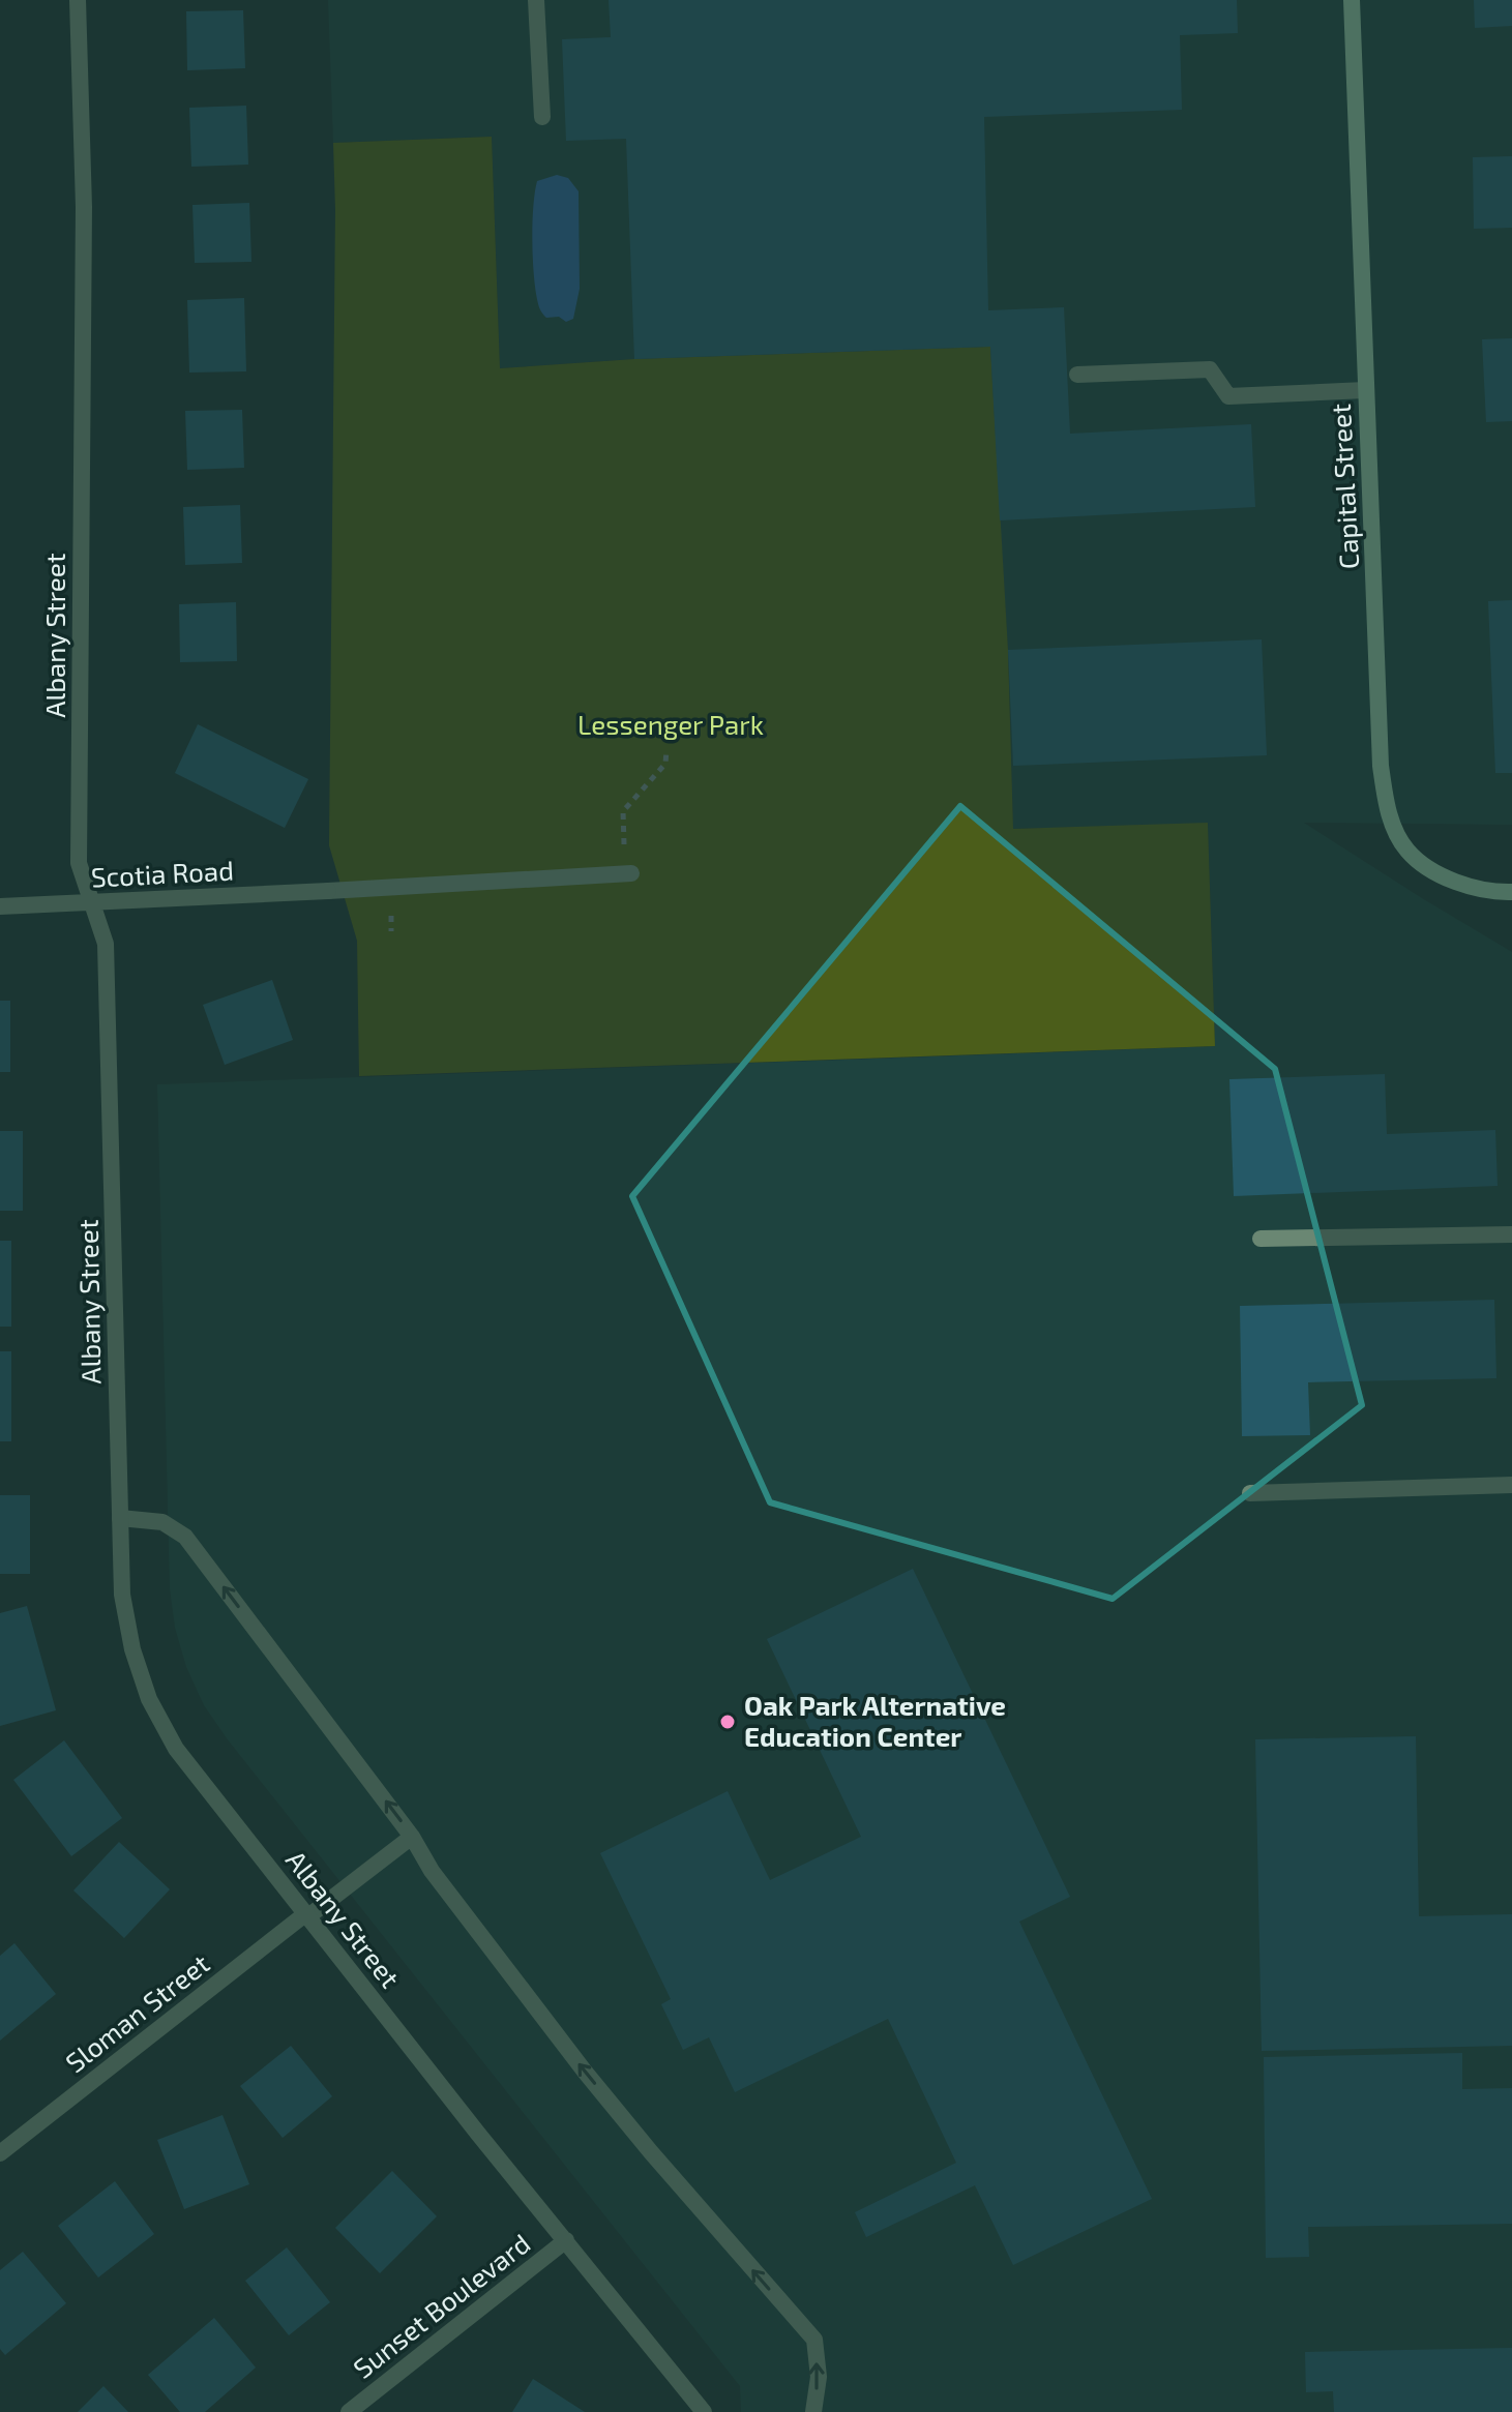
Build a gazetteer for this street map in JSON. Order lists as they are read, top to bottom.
{
  "streets": {
    "street": [
      "Capital Street",
      "Albany Street",
      "Scotia Road",
      "Sloman Street",
      "Sunset Boulevard"
    ]
  },
  "crossings": [
    ["Albany Street", "Scotia Road"],
    ["Albany Street", "Sloman Street"],
    ["Albany Street", "Sunset Boulevard"]
  ],
  "parks": ["Lessenger Park"],
  "places": ["Oak Park Alternative Education Center"]
}
